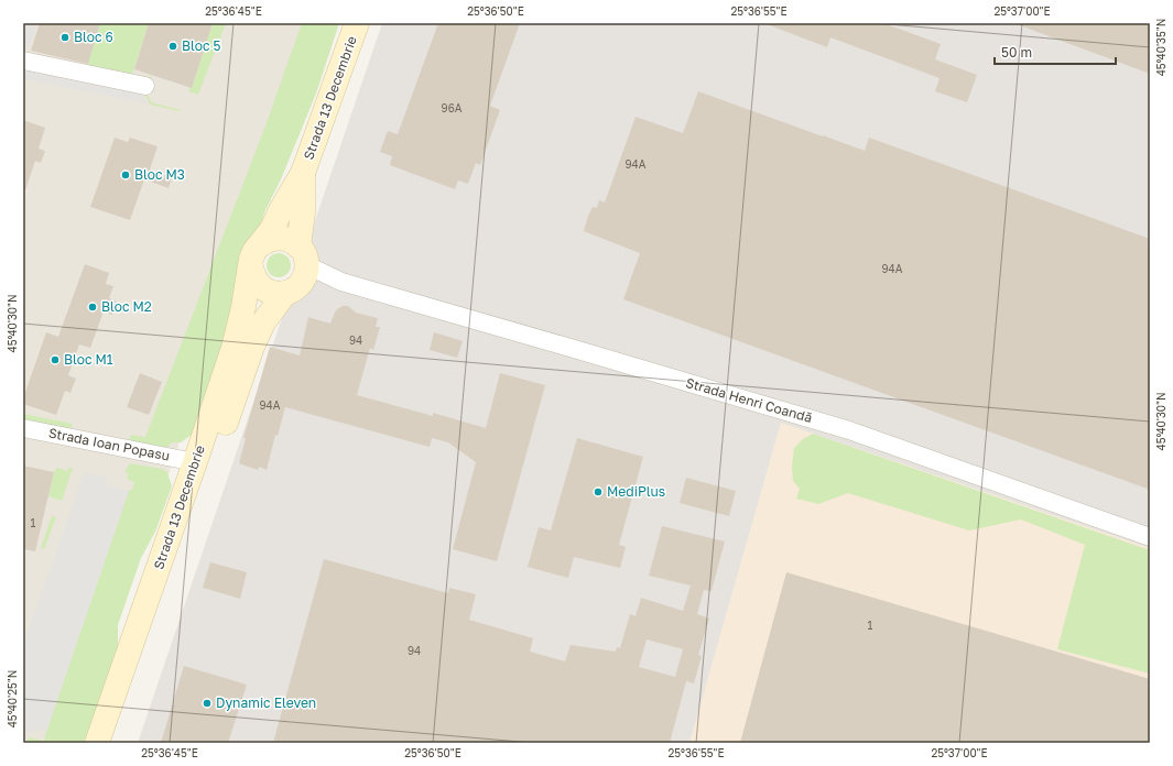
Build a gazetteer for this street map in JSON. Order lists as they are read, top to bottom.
{
  "streets": {
    "main road": ["Strada 13 Decembrie"],
    "street": ["Strada Henri Coandă", "Strada Ioan Popasu"]
  },
  "crossings": [
    ["Strada 13 Decembrie", "Strada Henri Coandă"],
    ["Strada 13 Decembrie", "Strada Ioan Popasu"]
  ],
  "places": [
    "Bloc 6",
    "Bloc 5",
    "Bloc M3",
    "Bloc M2",
    "Bloc M1",
    "MediPlus",
    "Dynamic Eleven"
  ],
  "house_numbers": [
    "96A",
    "94A",
    "94A",
    "94",
    "94A",
    "1",
    "1",
    "94"
  ],
  "scale_bar": "50 m",
  "coordinates": [
    "25°36'45\"E",
    "25°36'50\"E",
    "25°36'55\"E",
    "25°37'00\"E",
    "45°40'35\"N",
    "45°40'30\"N",
    "45°40'25\"N"
  ]
}
